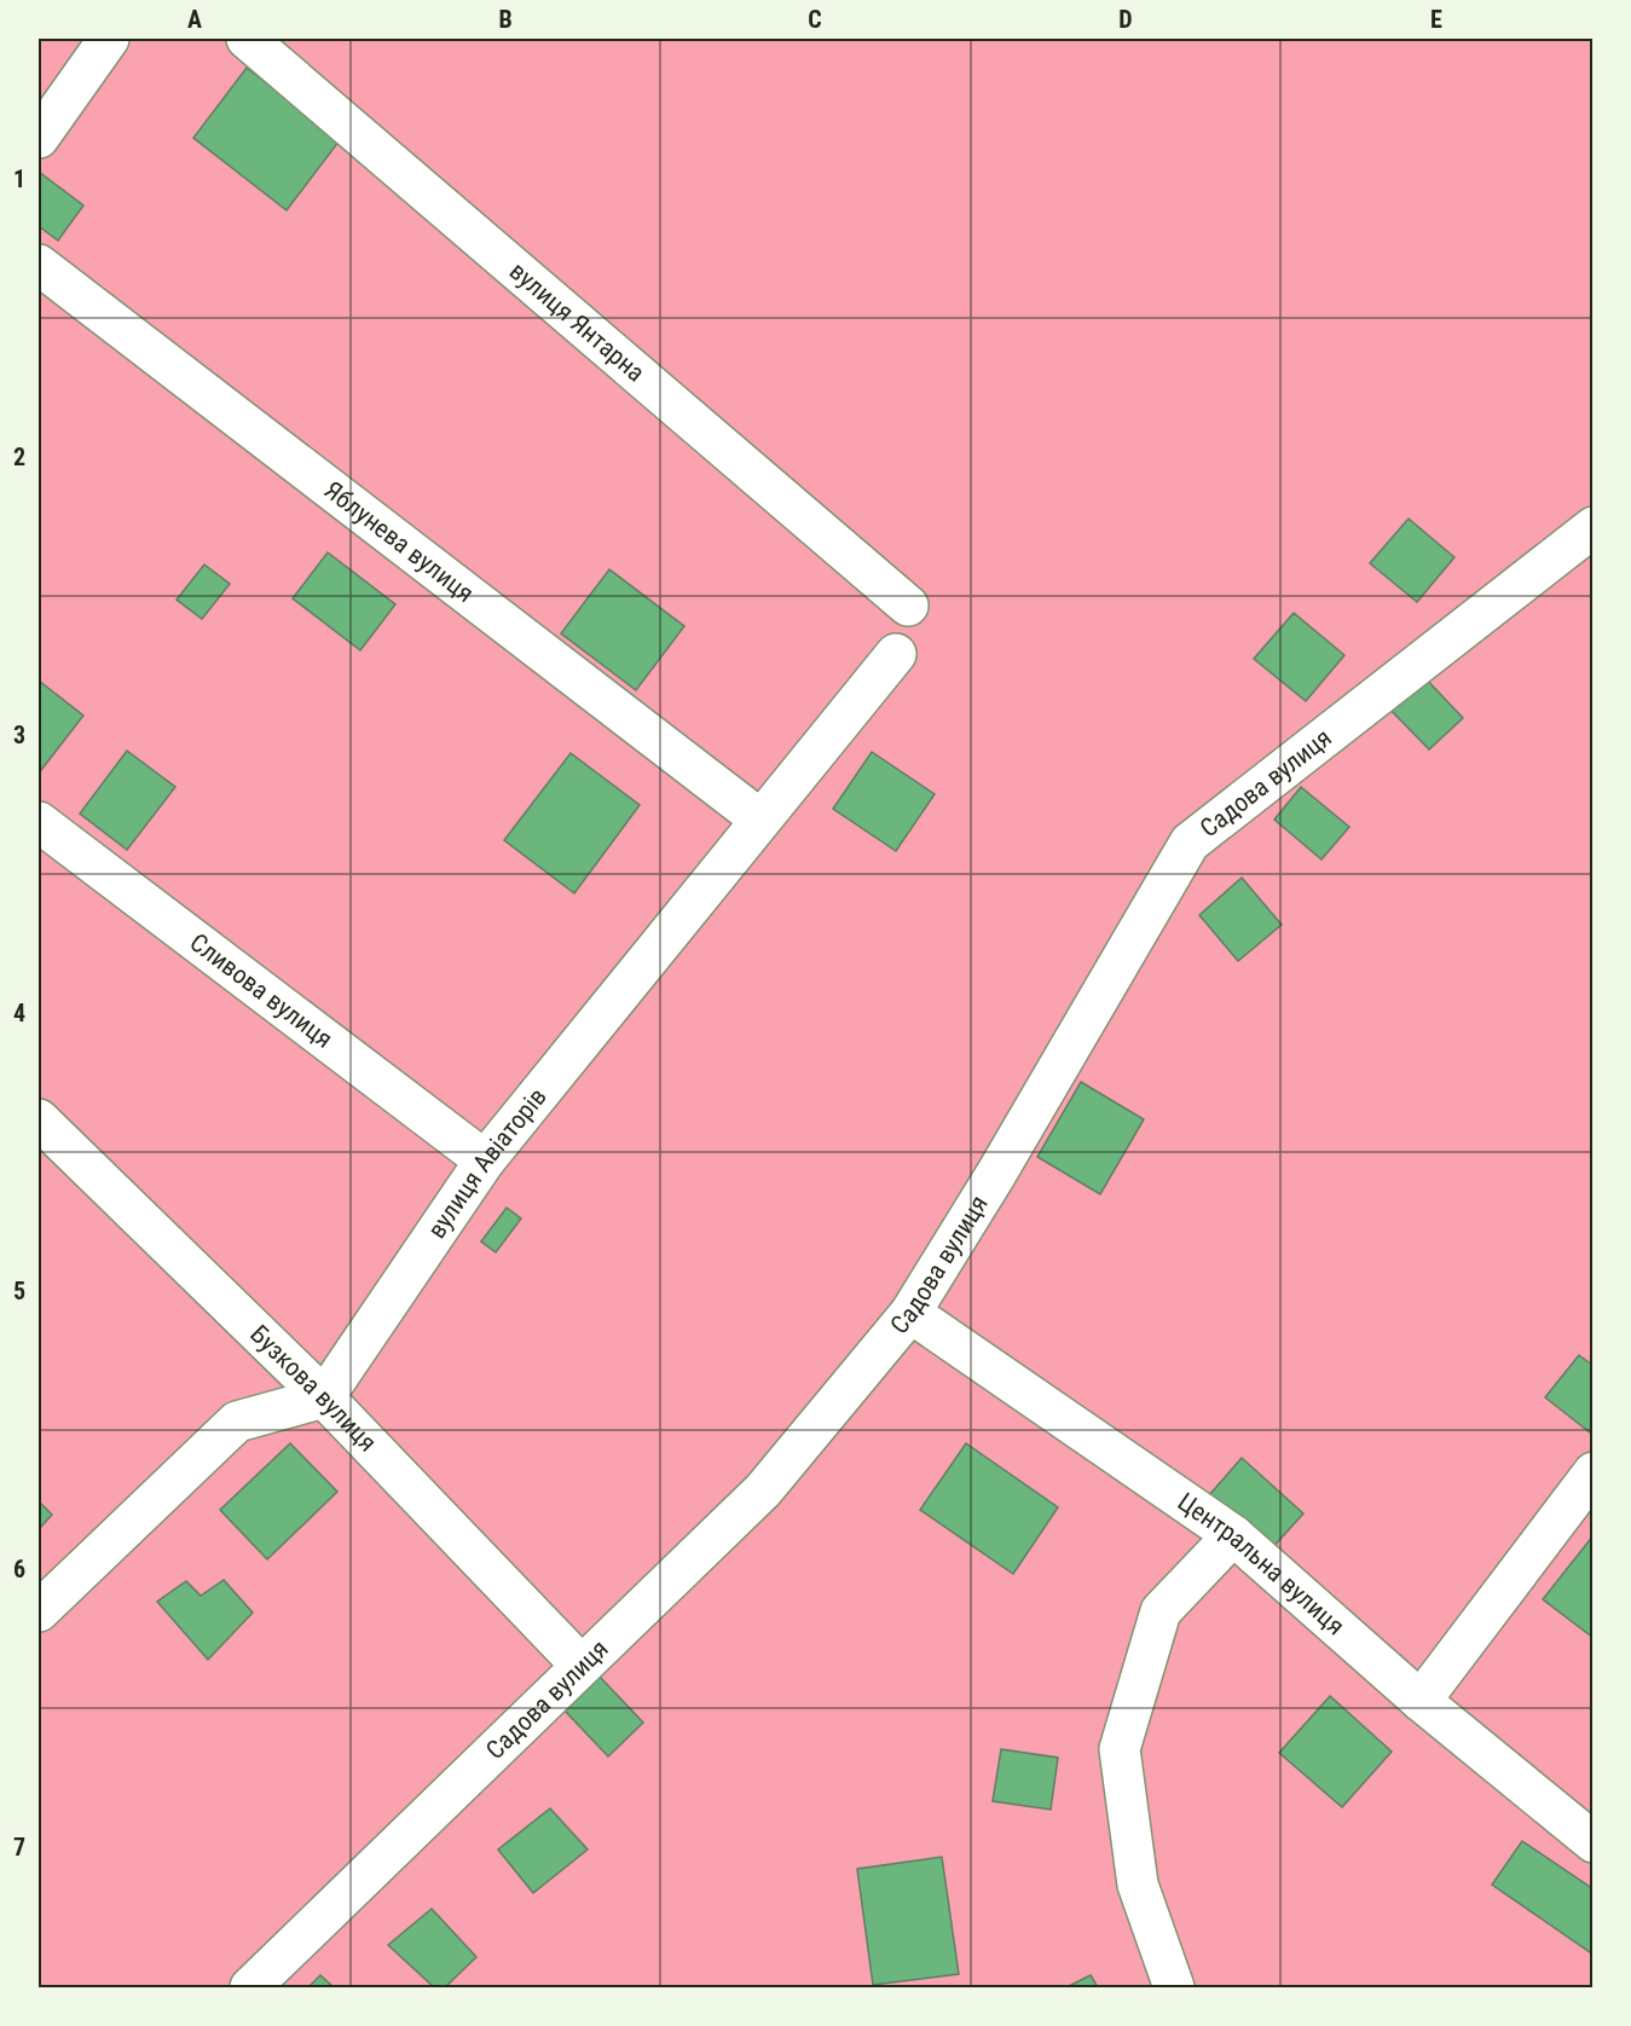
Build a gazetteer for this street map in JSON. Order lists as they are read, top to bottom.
{
  "streets": {
    "street": [
      "вулиця Янтарна",
      "Яблунева вулиця",
      "Садова вулиця",
      "Сливова вулиця",
      "вулиця Авіаторів",
      "Бузкова вулиця",
      "Центральна вулиця"
    ]
  },
  "crossings": [
    ["Яблунева вулиця", "вулиця Авіаторів"],
    ["Садова вулиця", "Бузкова вулиця"],
    ["Садова вулиця", "Центральна вулиця"],
    ["Сливова вулиця", "вулиця Авіаторів"],
    ["вулиця Авіаторів", "Бузкова вулиця"]
  ],
  "grid": {
    "columns": [
      "A",
      "B",
      "C",
      "D",
      "E"
    ],
    "rows": [
      "1",
      "2",
      "3",
      "4",
      "5",
      "6",
      "7"
    ]
  }
}
